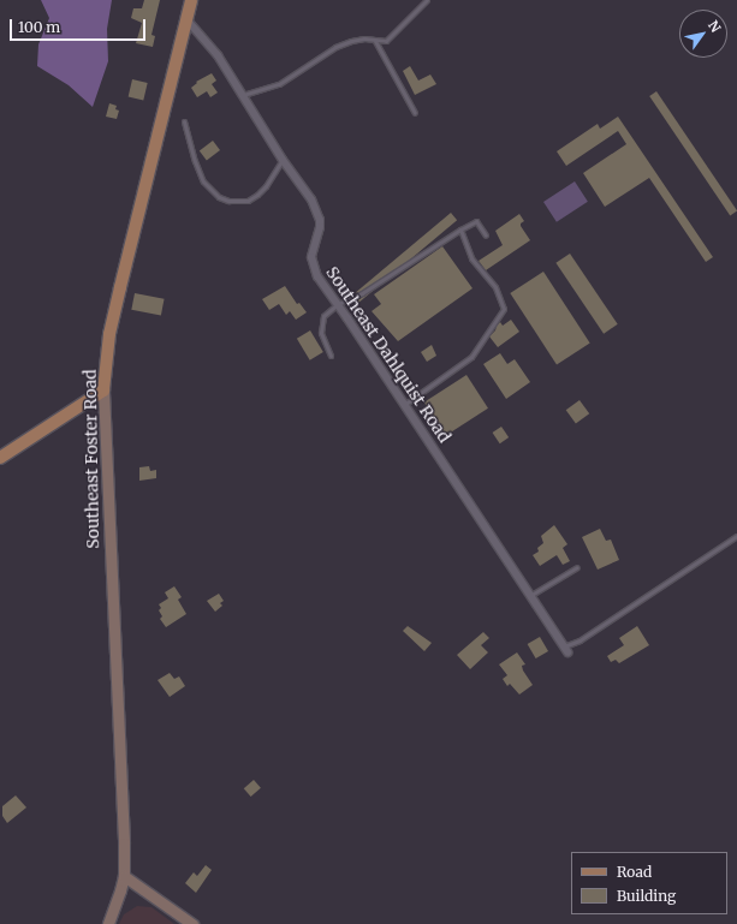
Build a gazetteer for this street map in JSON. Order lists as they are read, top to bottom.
{
  "streets": {
    "main road": ["Southeast Foster Road"],
    "street": ["Southeast Dahlquist Road"]
  },
  "crossings": [
    ["Southeast Dahlquist Road", "Southeast Foster Road"]
  ],
  "legend": ["Road", "Building"],
  "scale_bar": "100 m",
  "north": "top right"
}
